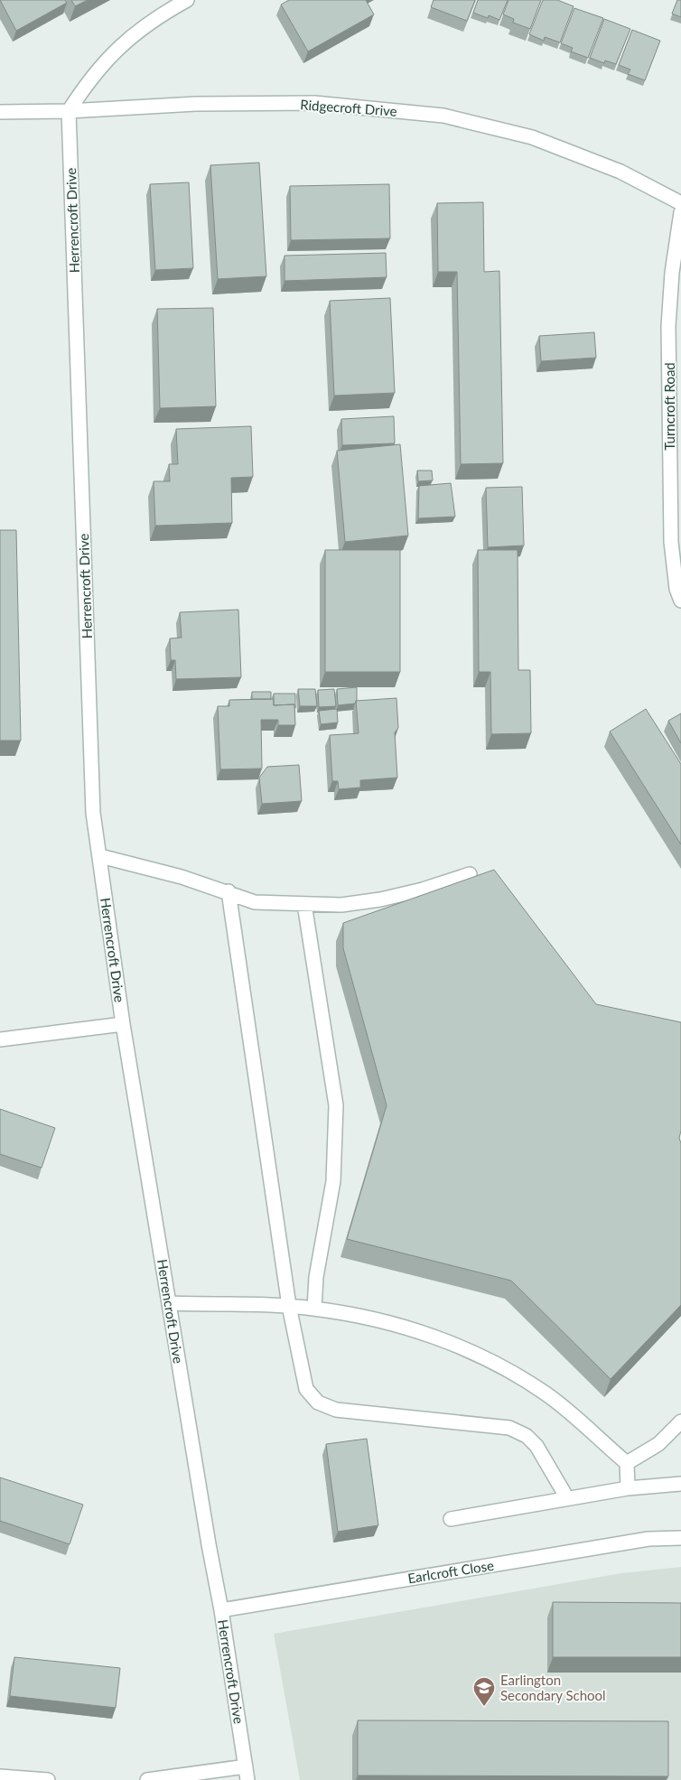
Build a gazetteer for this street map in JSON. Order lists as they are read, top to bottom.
{
  "streets": {
    "street": [
      "Ridgecroft Drive",
      "Herrencroft Drive",
      "Turncroft Road",
      "Earlcroft Close"
    ]
  },
  "crossings": [
    ["Ridgecroft Drive", "Herrencroft Drive"],
    ["Herrencroft Drive", "Earlcroft Close"]
  ],
  "places": {
    "school or university": ["Earlington Secondary School"]
  }
}
